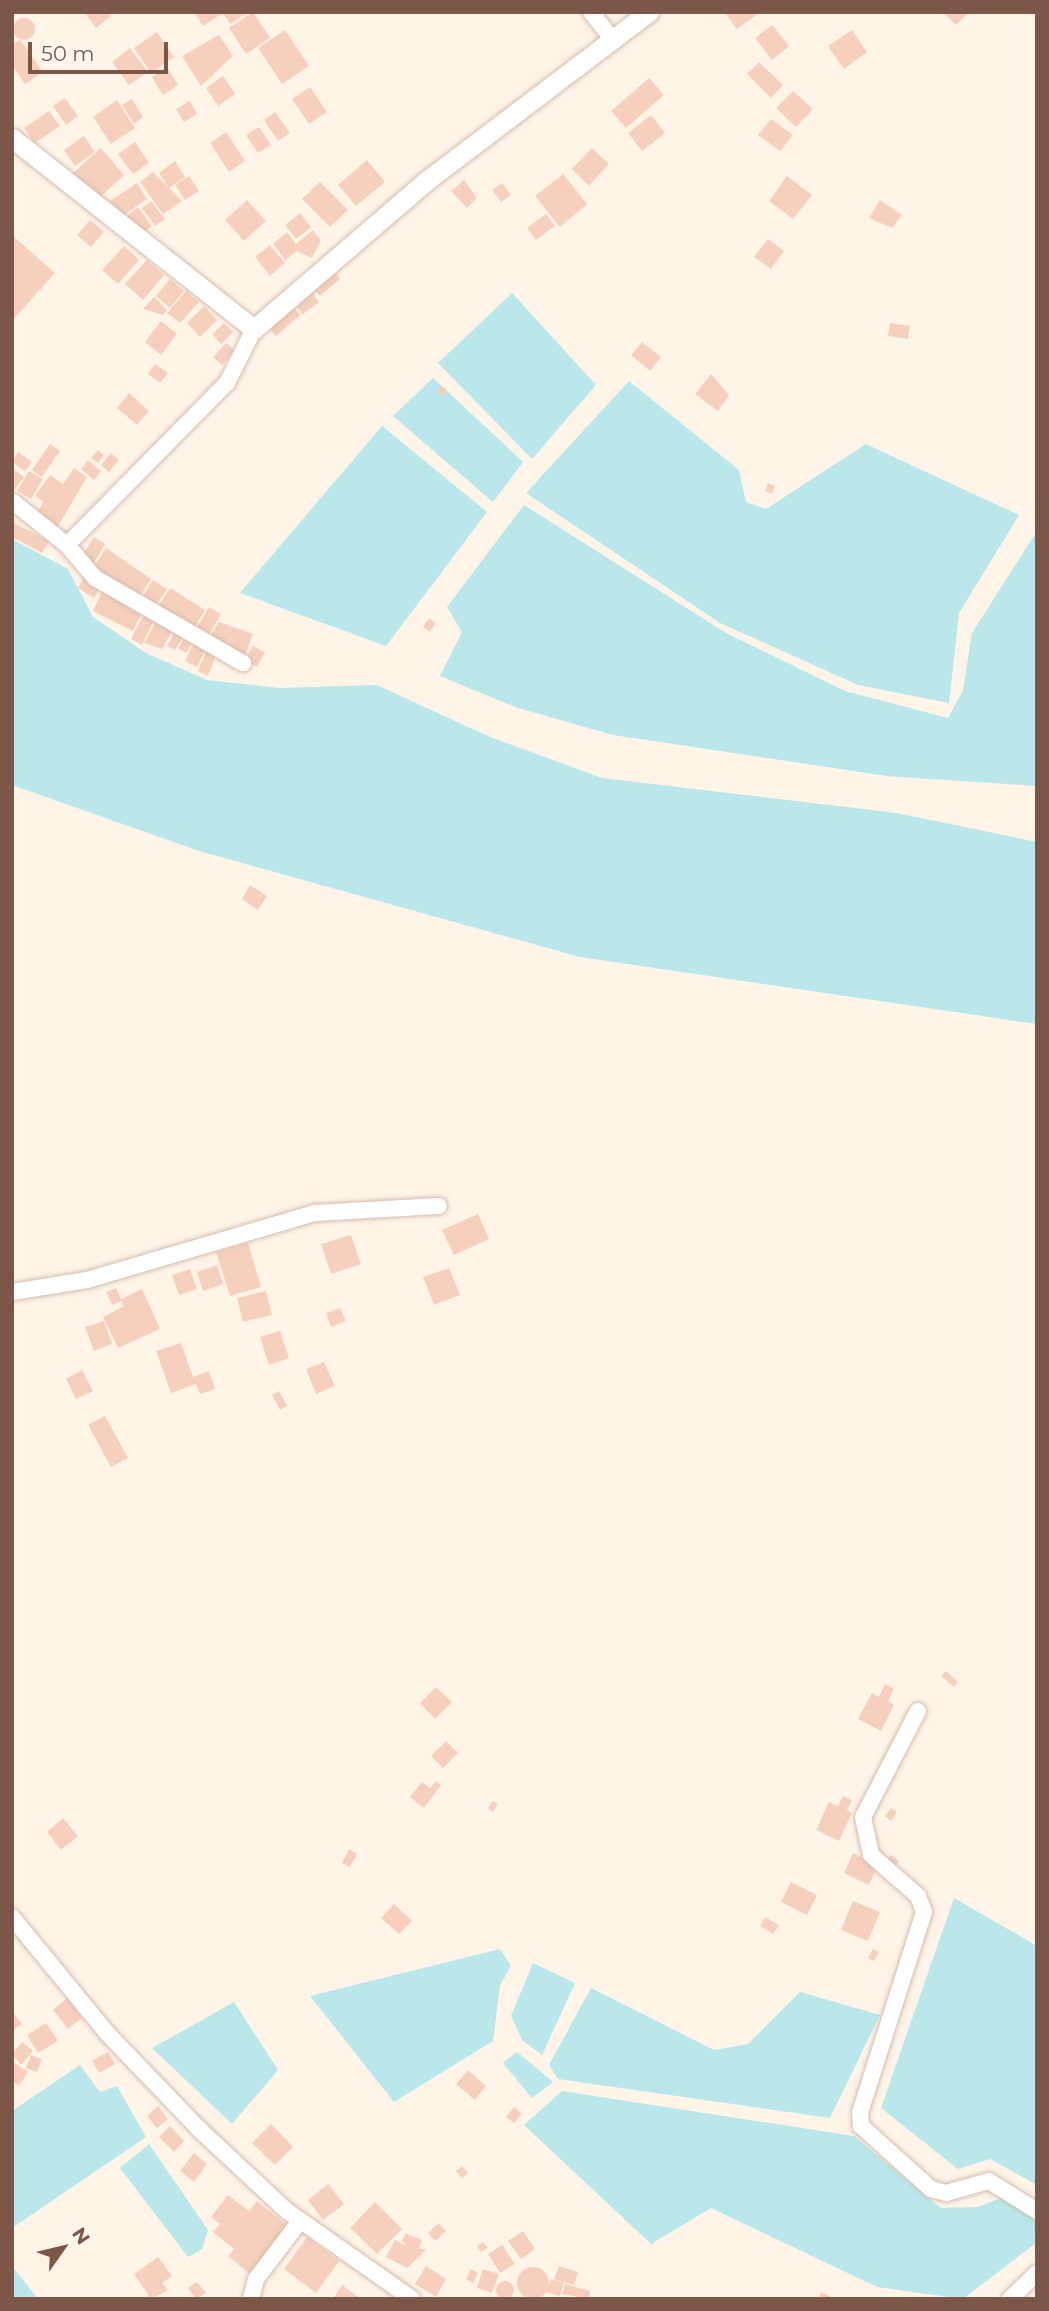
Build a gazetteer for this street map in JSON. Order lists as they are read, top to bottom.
{
  "scale_bar": "50 m",
  "north": "top right"
}
